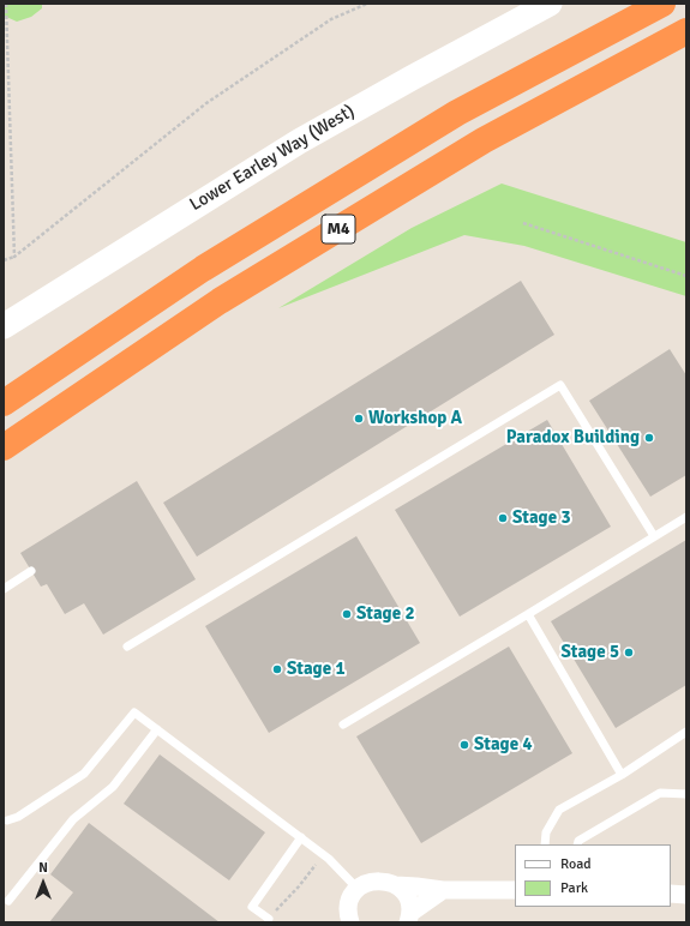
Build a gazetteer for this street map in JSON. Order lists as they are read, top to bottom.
{
  "streets": {
    "highway": ["M4"],
    "main road": ["Lower Earley Way (West)"]
  },
  "places": [
    "Workshop A",
    "Paradox Building",
    "Stage 3",
    "Stage 2",
    "Stage 5",
    "Stage 1",
    "Stage 4"
  ],
  "legend": ["Road", "Park"],
  "north": "top"
}
